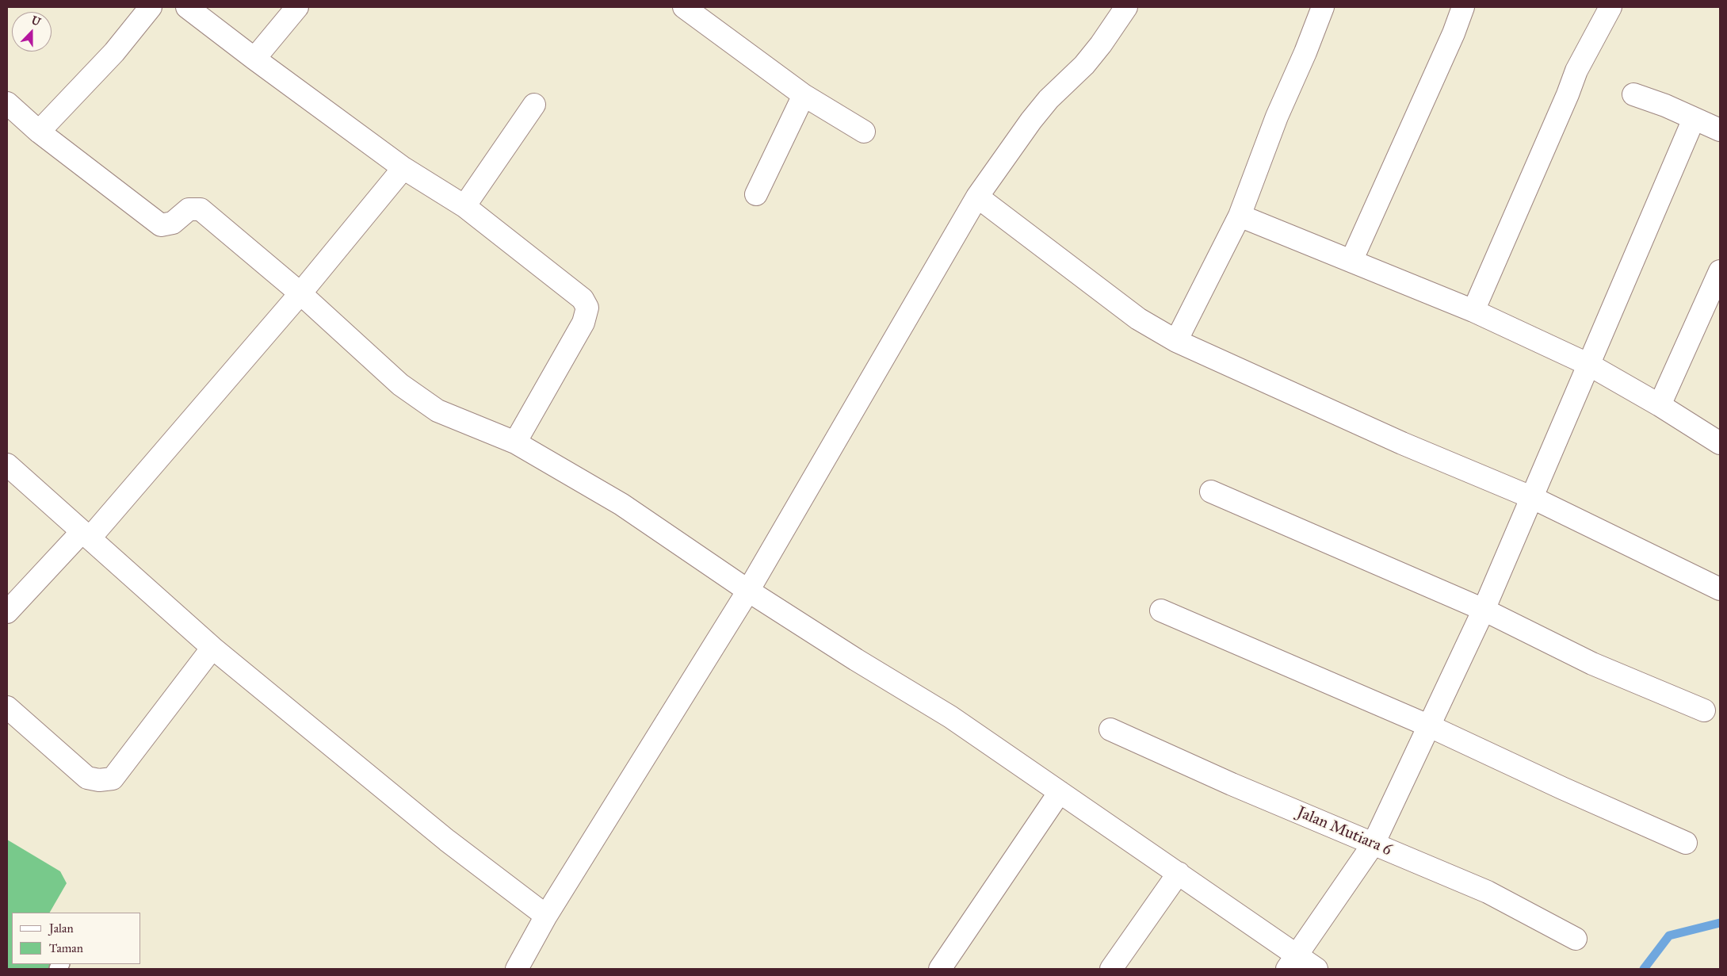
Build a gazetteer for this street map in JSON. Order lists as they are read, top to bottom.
{
  "streets": {
    "street": ["Jalan Mutiara 6"]
  },
  "legend": ["Jalan", "Taman"],
  "north": "top"
}
